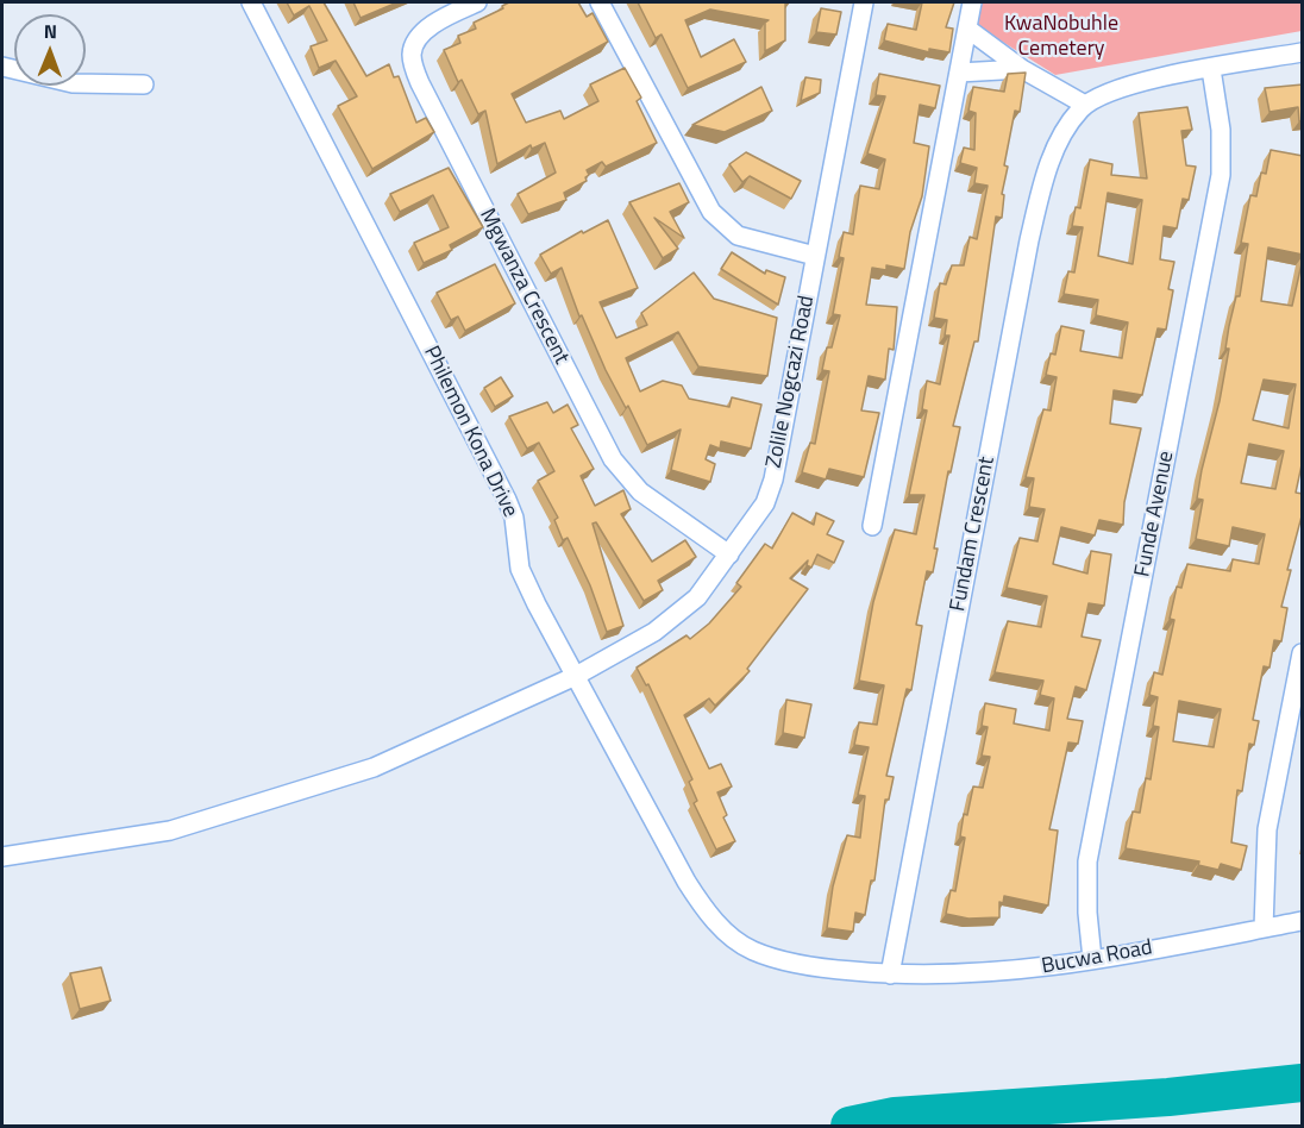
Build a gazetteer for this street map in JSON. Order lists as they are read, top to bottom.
{
  "streets": {
    "street": [
      "Mgwanza Crescent",
      "Zolile Nogcazi Road",
      "Philemon Kona Drive",
      "Funde Avenue",
      "Fundam Crescent",
      "Bucwa Road"
    ]
  },
  "crossings": [
    ["Mgwanza Crescent", "Zolile Nogcazi Road"],
    ["Zolile Nogcazi Road", "Philemon Kona Drive"],
    ["Philemon Kona Drive", "Fundam Crescent"],
    ["Philemon Kona Drive", "Bucwa Road"],
    ["Funde Avenue", "Bucwa Road"],
    ["Fundam Crescent", "Bucwa Road"]
  ],
  "parks": ["KwaNobuhle Cemetery"],
  "north": "top"
}
